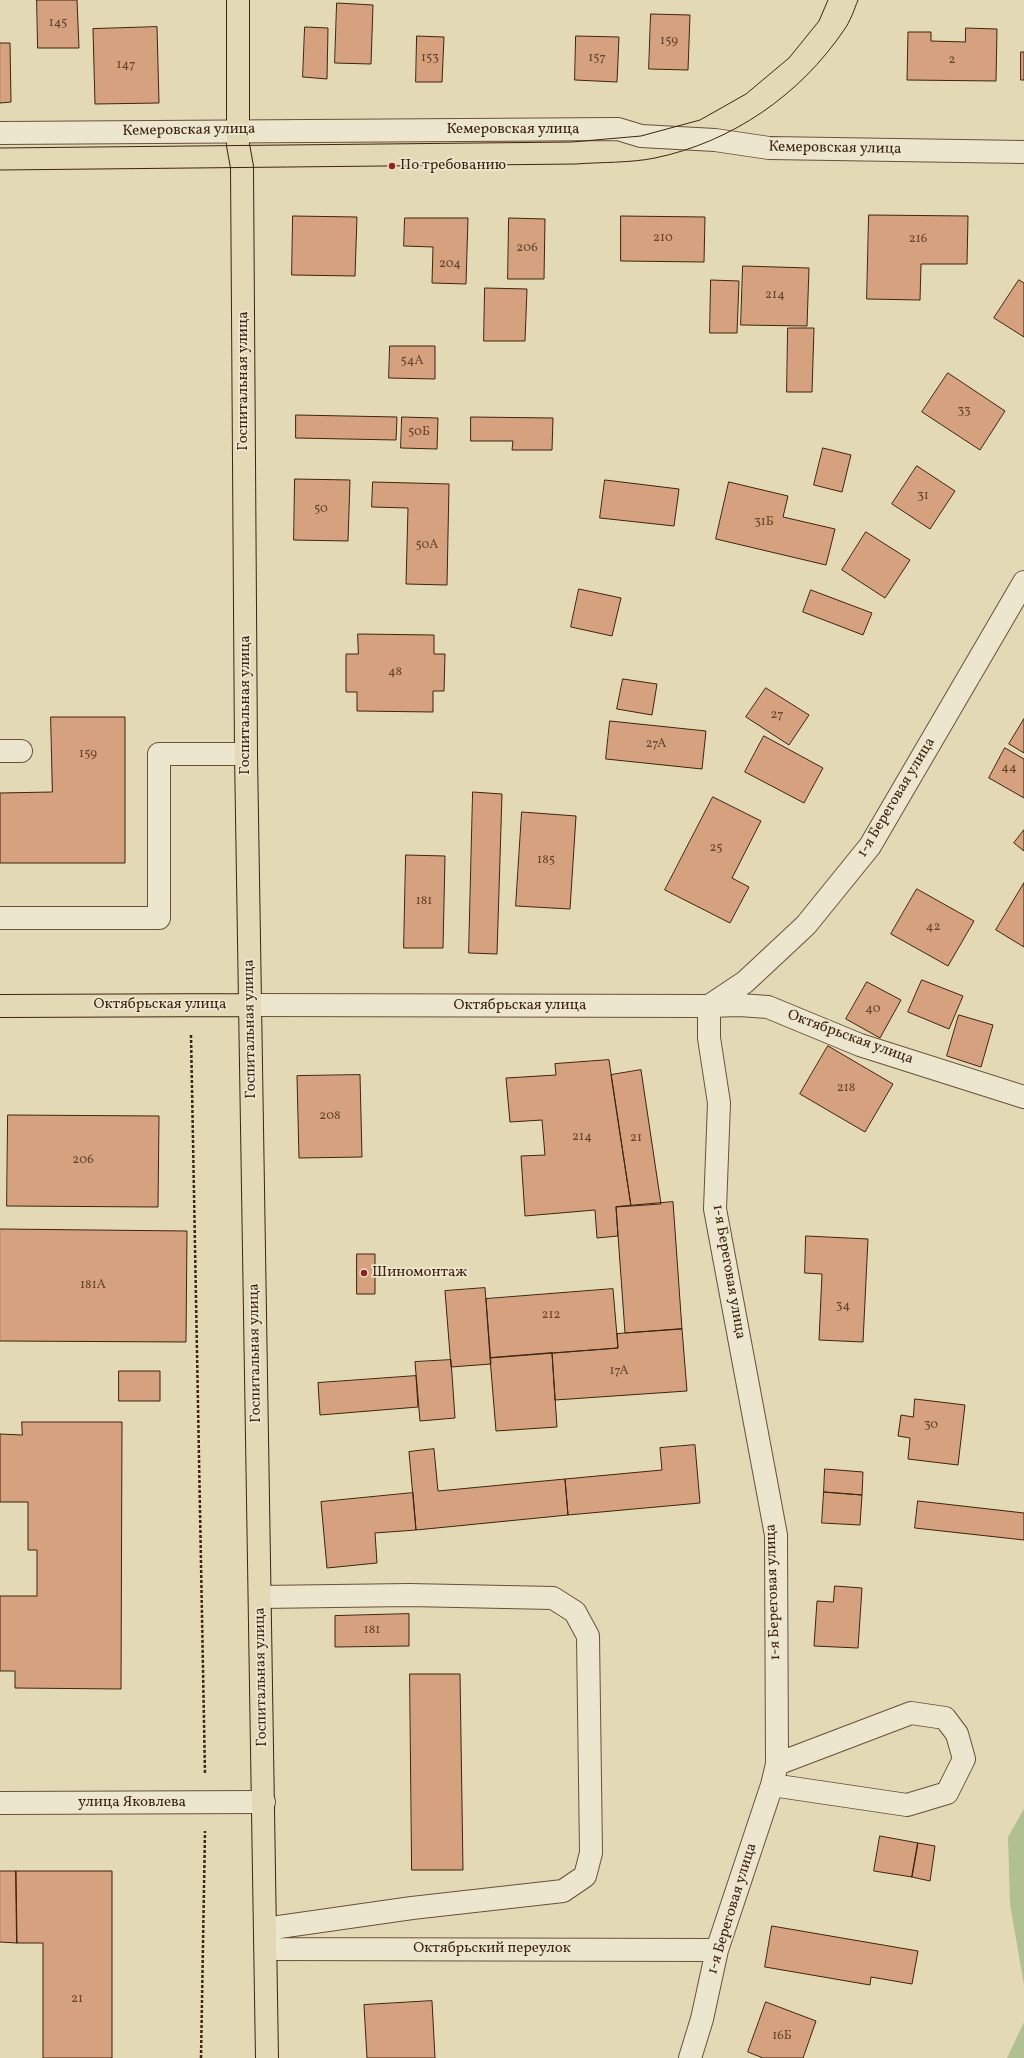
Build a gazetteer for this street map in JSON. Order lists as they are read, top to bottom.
{
  "streets": {
    "main road": ["Госпитальная улица", "Октябрьская улица"],
    "street": [
      "Кемеровская улица",
      "1-я Береговая улица",
      "улица Яковлева",
      "Октябрьский переулок"
    ]
  },
  "crossings": [
    ["Кемеровская улица", "Госпитальная улица"],
    ["Госпитальная улица", "Октябрьская улица"],
    ["Госпитальная улица", "улица Яковлева"],
    ["Госпитальная улица", "Октябрьский переулок"],
    ["1-я Береговая улица", "Октябрьская улица"],
    ["1-я Береговая улица", "Октябрьский переулок"]
  ],
  "places": ["По требованию", "Шиномонтаж"],
  "house_numbers": [
    "145",
    "159",
    "153",
    "157",
    "2",
    "147",
    "210",
    "216",
    "206",
    "204",
    "214",
    "54А",
    "33",
    "50Б",
    "31",
    "50",
    "31Б",
    "50А",
    "48",
    "27",
    "27А",
    "159",
    "44",
    "25",
    "185",
    "181",
    "42",
    "40",
    "218",
    "208",
    "214",
    "21",
    "206",
    "181А",
    "34",
    "212",
    "17А",
    "30",
    "181",
    "21",
    "16Б"
  ]
}
